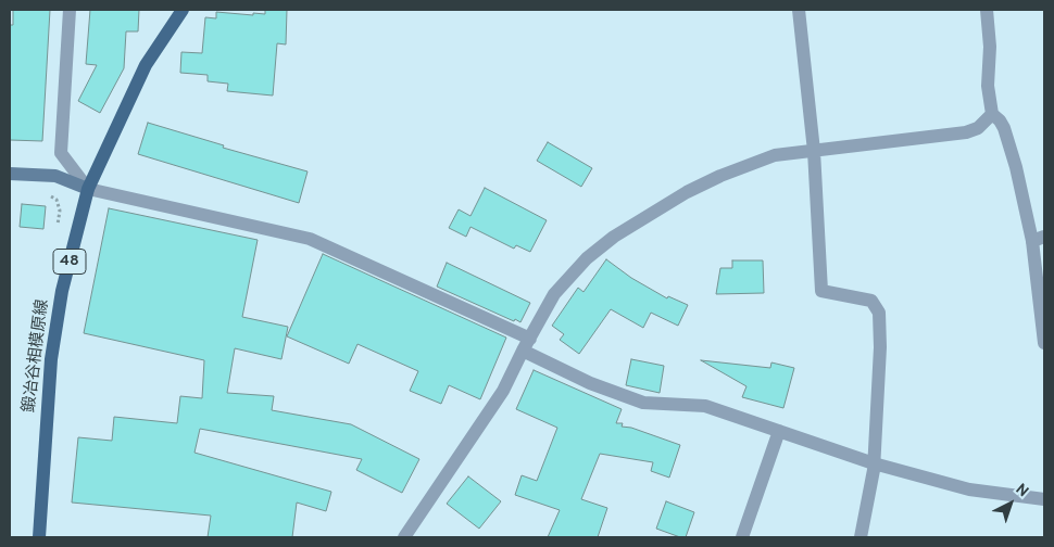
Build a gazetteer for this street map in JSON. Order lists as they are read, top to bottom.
{
  "streets": {
    "main road": ["48", "鍛冶谷相模原線"]
  },
  "north": "top right"
}
